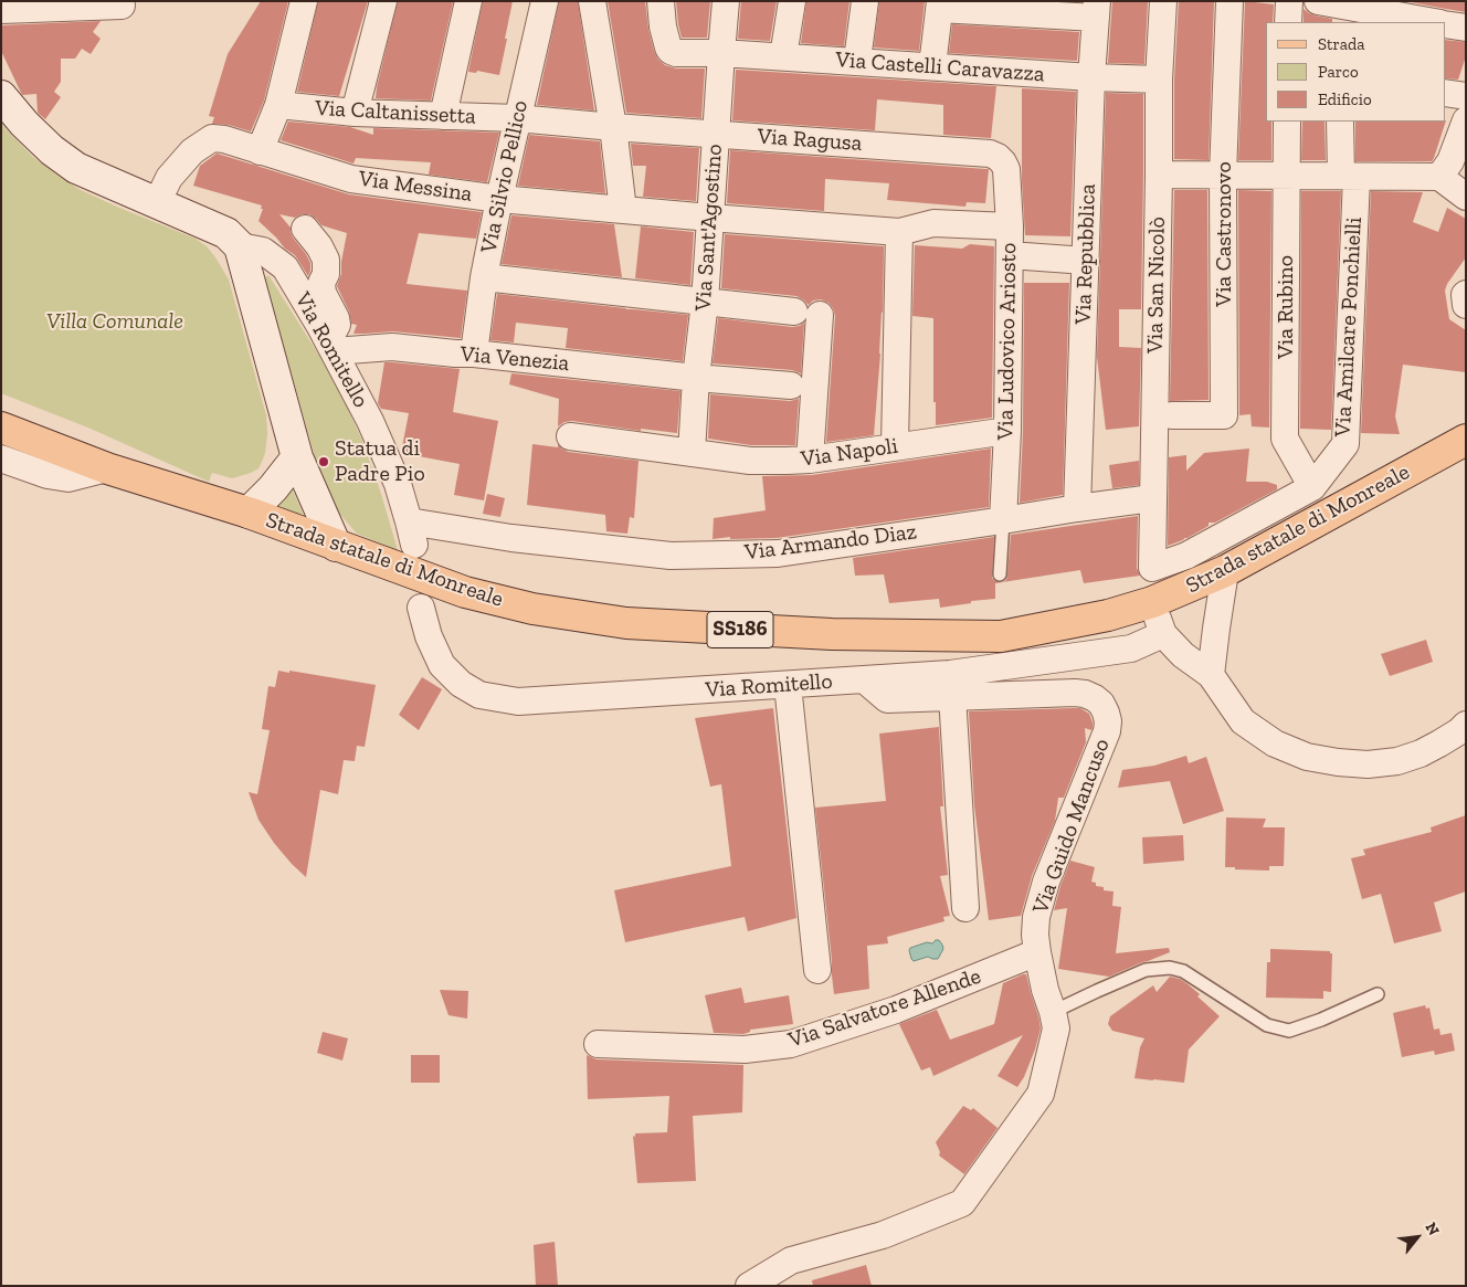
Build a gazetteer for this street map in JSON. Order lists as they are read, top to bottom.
{
  "streets": {
    "main road": ["Strada statale di Monreale", "SS186"],
    "street": [
      "Via Castelli Caravazza",
      "Via Caltanissetta",
      "Via Ragusa",
      "Via Silvio Pellico",
      "Via Messina",
      "Via Sant'Agostino",
      "Via Castronovo",
      "Via Repubblica",
      "Via San Nicolò",
      "Via Rubino",
      "Via Amilcare Ponchielli",
      "Via Ludovico Ariosto",
      "Via Romitello",
      "Via Venezia",
      "Via Napoli",
      "Via Armando Diaz",
      "Via Guido Mancuso",
      "Via Salvatore Allende"
    ]
  },
  "crossings": [
    ["Via Castelli Caravazza", "Via Sant'Agostino"],
    ["Via Castelli Caravazza", "Via Repubblica"],
    ["Via Castelli Caravazza", "Via San Nicolò"],
    ["Via Caltanissetta", "Via Ragusa"],
    ["Via Caltanissetta", "Via Silvio Pellico"],
    ["Via Ragusa", "Via Sant'Agostino"],
    ["Via Ragusa", "Via Ludovico Ariosto"],
    ["Via Silvio Pellico", "Via Messina"],
    ["Via Silvio Pellico", "Via Venezia"],
    ["Via Messina", "Via Sant'Agostino"],
    ["Via Messina", "Via Ludovico Ariosto"],
    ["Via Sant'Agostino", "Via Venezia"],
    ["Via Sant'Agostino", "Via Napoli"],
    ["Via Repubblica", "Via Armando Diaz"],
    ["Via San Nicolò", "Via Amilcare Ponchielli"],
    ["Via San Nicolò", "Via Armando Diaz"],
    ["Via Rubino", "Via Amilcare Ponchielli"],
    ["Via Ludovico Ariosto", "Via Napoli"],
    ["Via Ludovico Ariosto", "Via Armando Diaz"],
    ["Via Romitello", "Via Venezia"],
    ["Via Romitello", "Via Armando Diaz"],
    ["Via Romitello", "Via Guido Mancuso"],
    ["Via Guido Mancuso", "Via Salvatore Allende"]
  ],
  "parks": ["Villa Comunale"],
  "places": ["Statua di Padre Pio"],
  "legend": ["Strada", "Parco", "Edificio"],
  "north": "top right"
}
